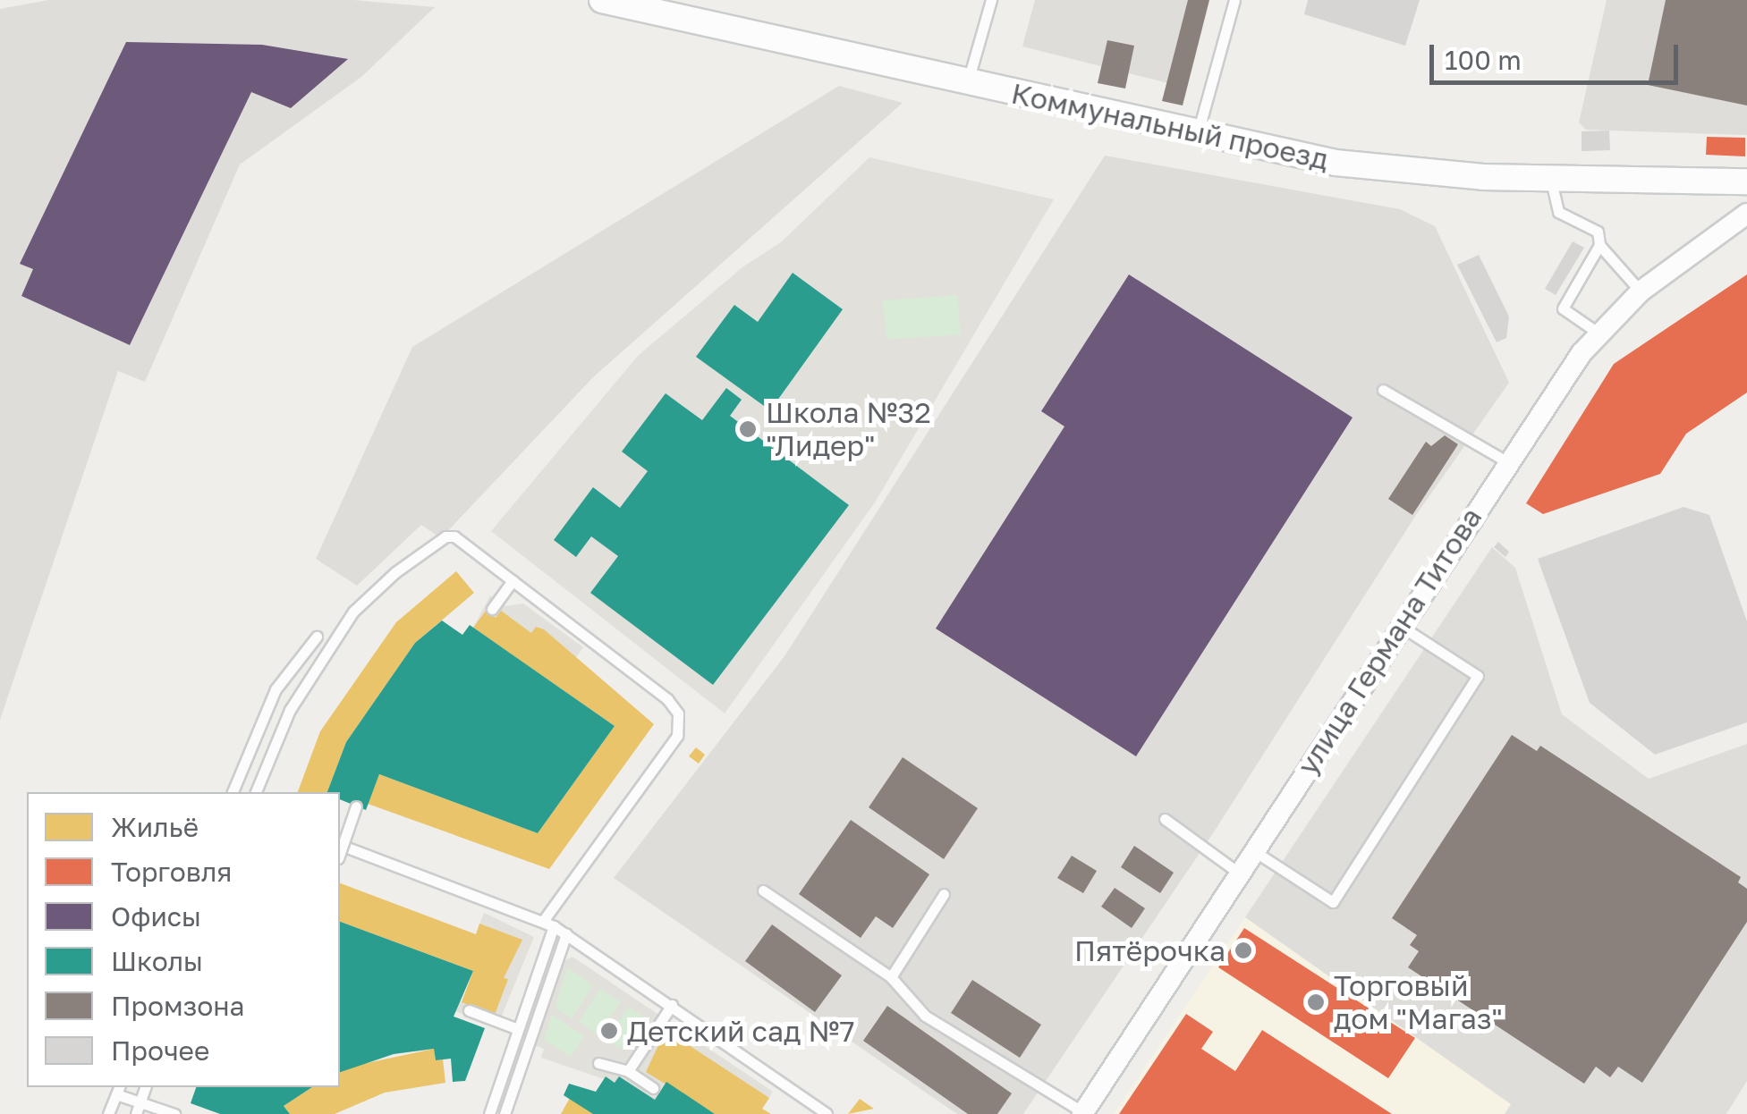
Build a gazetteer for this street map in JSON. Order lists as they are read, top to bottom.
{
  "streets": {
    "street": ["Коммунальный проезд", "улица Германа Титова"]
  },
  "places": [
    "Школа №32 \"Лидер\"",
    "Пятёрочка",
    "Торговый дом \"Магаз\"",
    "Детский сад №7"
  ],
  "legend": [
    "Жильё",
    "Торговля",
    "Офисы",
    "Школы",
    "Промзона",
    "Прочее"
  ],
  "scale_bar": "100 m"
}
